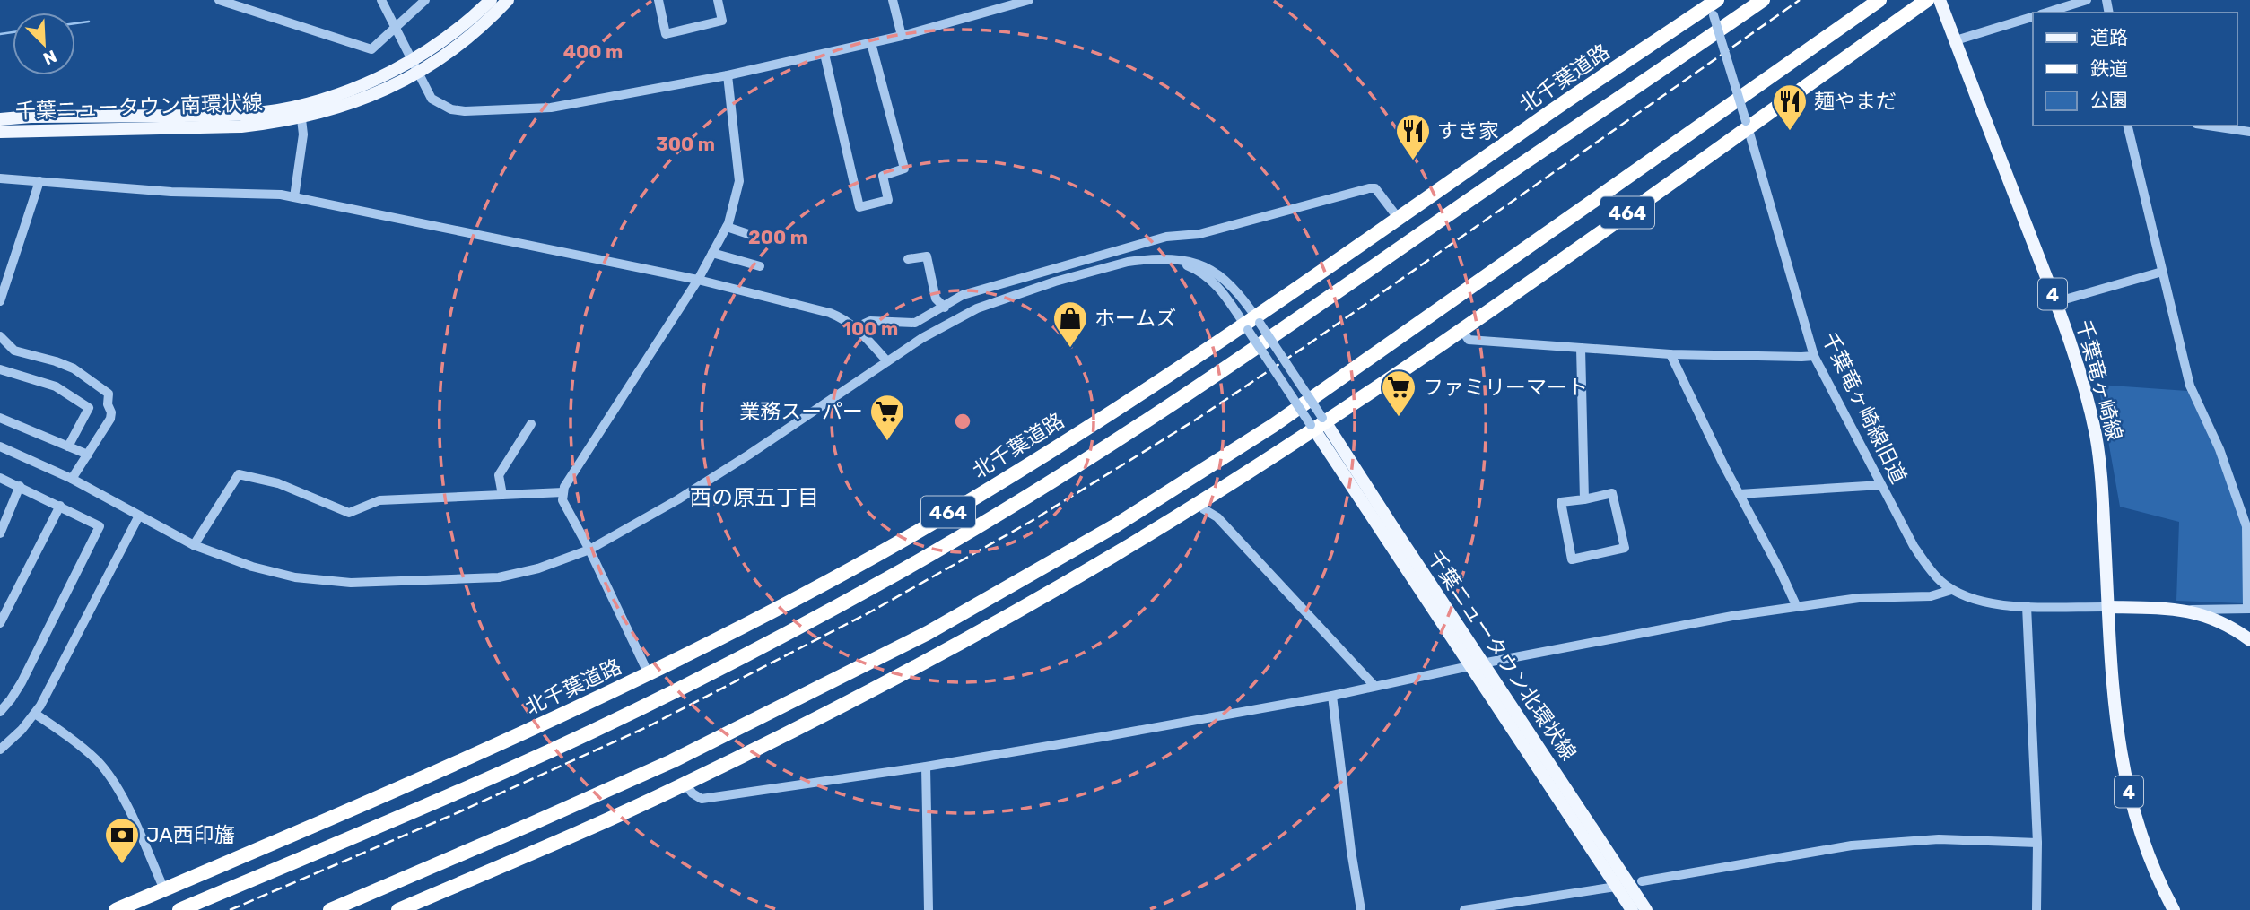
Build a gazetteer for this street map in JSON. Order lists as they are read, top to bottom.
{
  "streets": {
    "highway": ["北千葉道路", "464"],
    "main road": [
      "千葉ニュータウン南環状線",
      "4",
      "千葉竜ヶ崎線",
      "千葉ニュータウン北環状線"
    ],
    "street": ["千葉竜ヶ崎線旧道"]
  },
  "crossings": [
    ["北千葉道路", "千葉竜ヶ崎線旧道"],
    ["464", "千葉竜ヶ崎線旧道"],
    ["464", "千葉ニュータウン北環状線"],
    ["4", "千葉竜ヶ崎線"],
    ["4", "千葉竜ヶ崎線旧道"],
    ["千葉竜ヶ崎線", "千葉竜ヶ崎線旧道"]
  ],
  "districts": ["西の原五丁目"],
  "places": {
    "restaurant": ["麺やまだ", "すき家"],
    "shop": ["ホームズ"],
    "supermarket": ["ファミリーマート", "業務スーパー"],
    "bank": ["JA西印旛"]
  },
  "legend": ["道路", "鉄道", "公園"],
  "north": "bottom right",
  "rings": [
    "400 m",
    "300 m",
    "200 m",
    "100 m"
  ]
}
